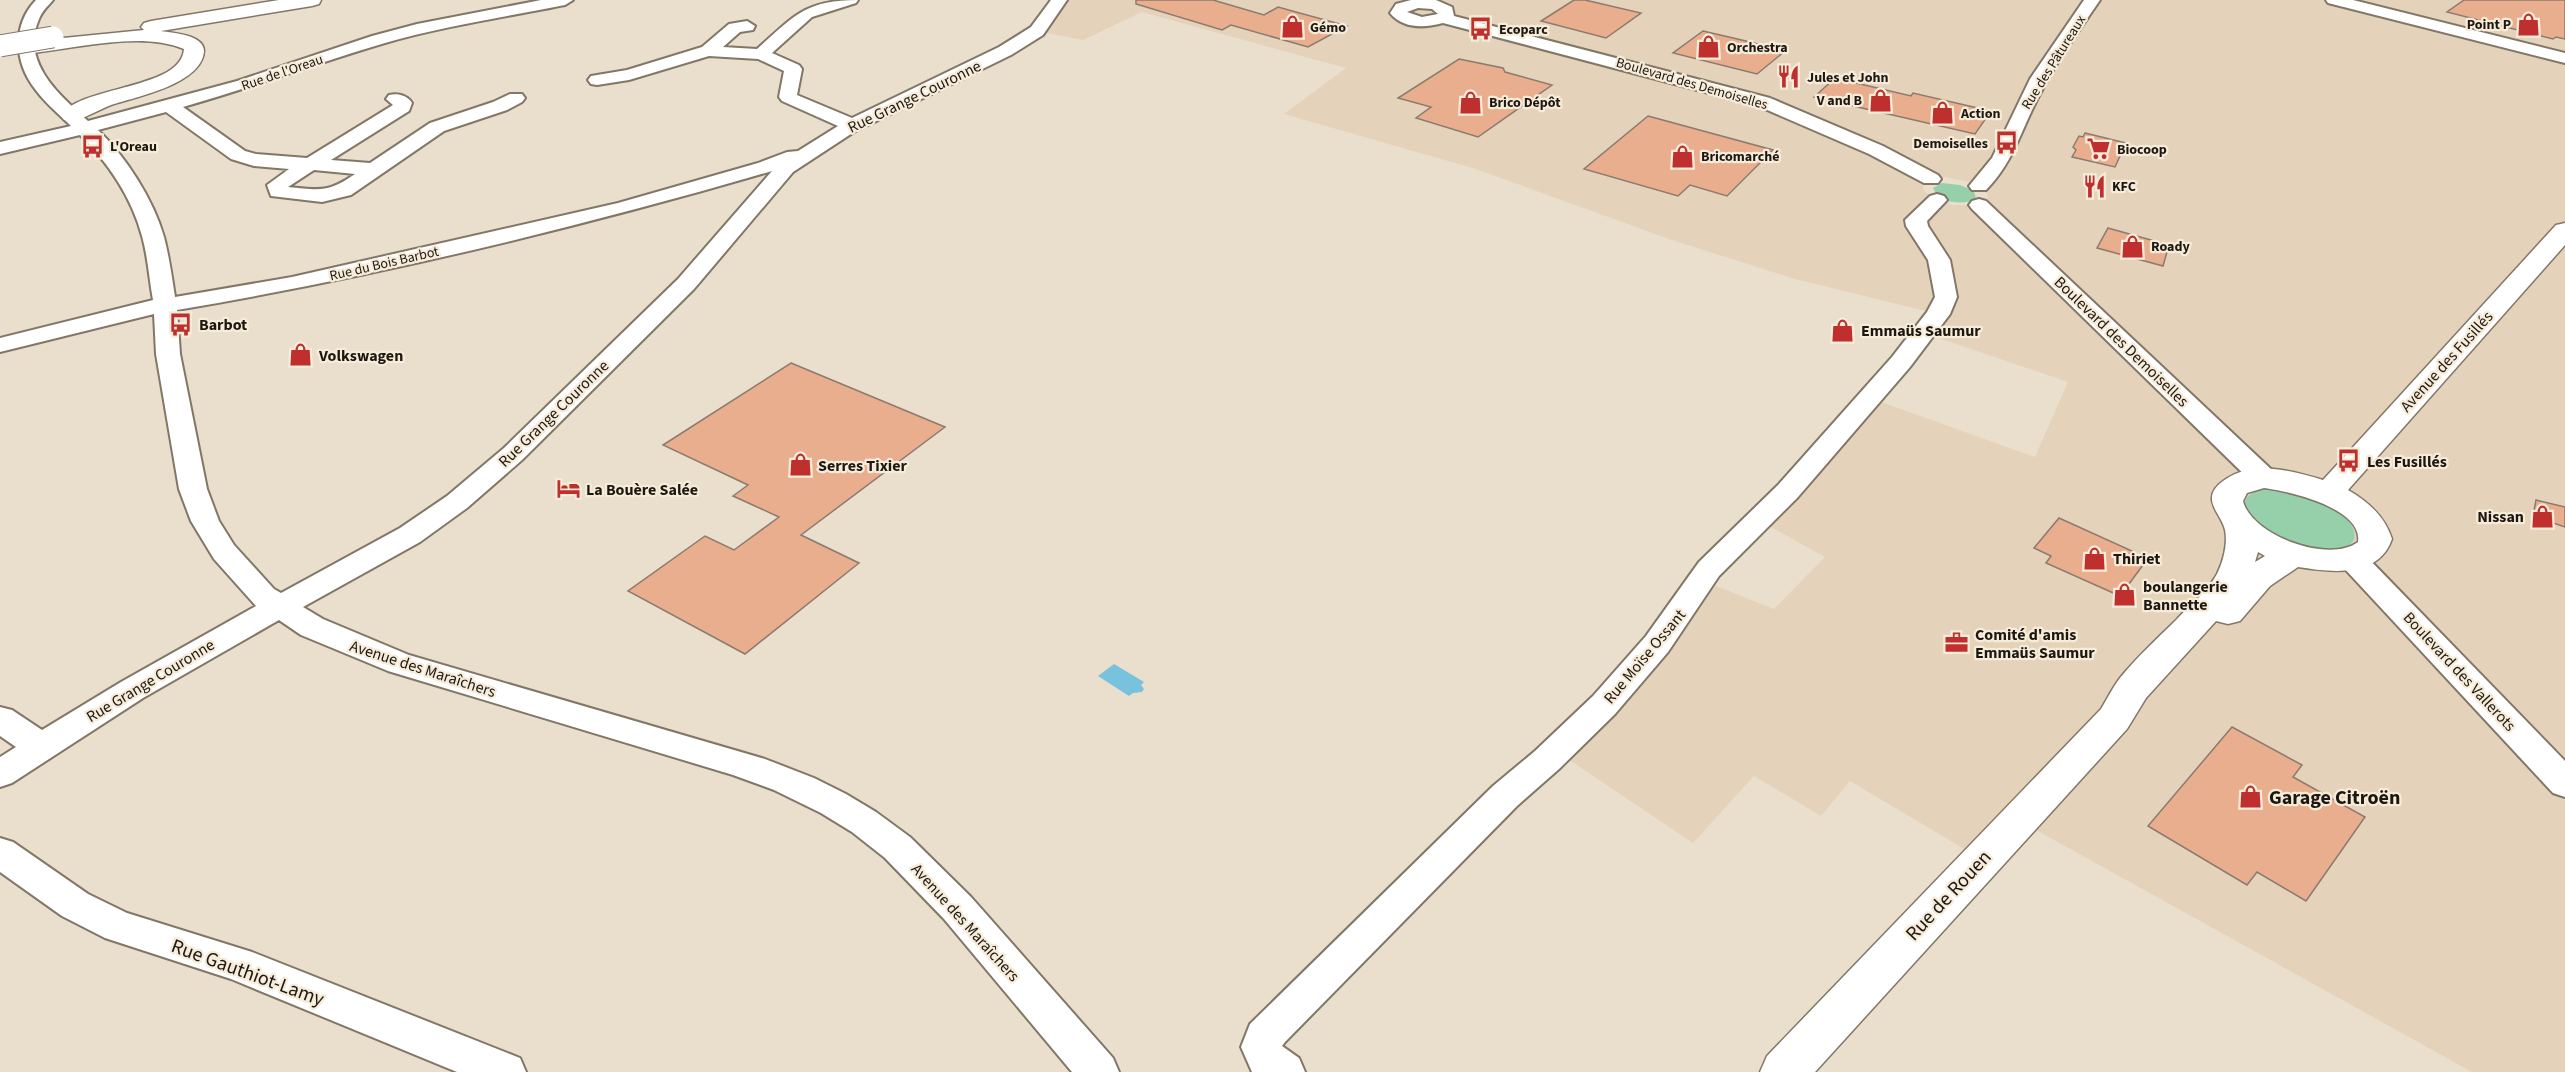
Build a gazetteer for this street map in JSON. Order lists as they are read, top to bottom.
{
  "streets": {
    "main road": ["Avenue des Fusillés", "Rue de Rouen"],
    "street": [
      "Rue des Pâtureaux",
      "Rue de l'Oreau",
      "Boulevard des Demoiselles",
      "Rue Grange Couronne",
      "Rue du Bois Barbot",
      "Rue Moïse Ossant",
      "Avenue des Maraîchers",
      "Boulevard des Vallerots",
      "Rue Gauthiot-Lamy"
    ]
  },
  "crossings": [
    ["Rue des Pâtureaux", "Boulevard des Demoiselles"],
    ["Rue des Pâtureaux", "Rue Moïse Ossant"],
    ["Rue de l'Oreau", "Avenue des Maraîchers"],
    ["Boulevard des Demoiselles", "Rue Moïse Ossant"],
    ["Rue Grange Couronne", "Rue du Bois Barbot"],
    ["Rue Grange Couronne", "Avenue des Maraîchers"],
    ["Rue du Bois Barbot", "Avenue des Maraîchers"]
  ],
  "places": {
    "shop": [
      "Point P",
      "Gémo",
      "Orchestra",
      "V and B",
      "Brico Dépôt",
      "Action",
      "Bricomarché",
      "Roady",
      "Emmaüs Saumur",
      "Volkswagen",
      "Serres Tixier",
      "Nissan",
      "Thiriet",
      "boulangerie Bannette",
      "Garage Citroën"
    ],
    "bus stop": [
      "Ecoparc",
      "Demoiselles",
      "L'Oreau",
      "Barbot",
      "Les Fusillés"
    ],
    "restaurant": ["Jules et John", "KFC"],
    "supermarket": ["Biocoop"],
    "hotel": ["La Bouère Salée"],
    "office": ["Comité d'amis Emmaüs Saumur"]
  }
}
